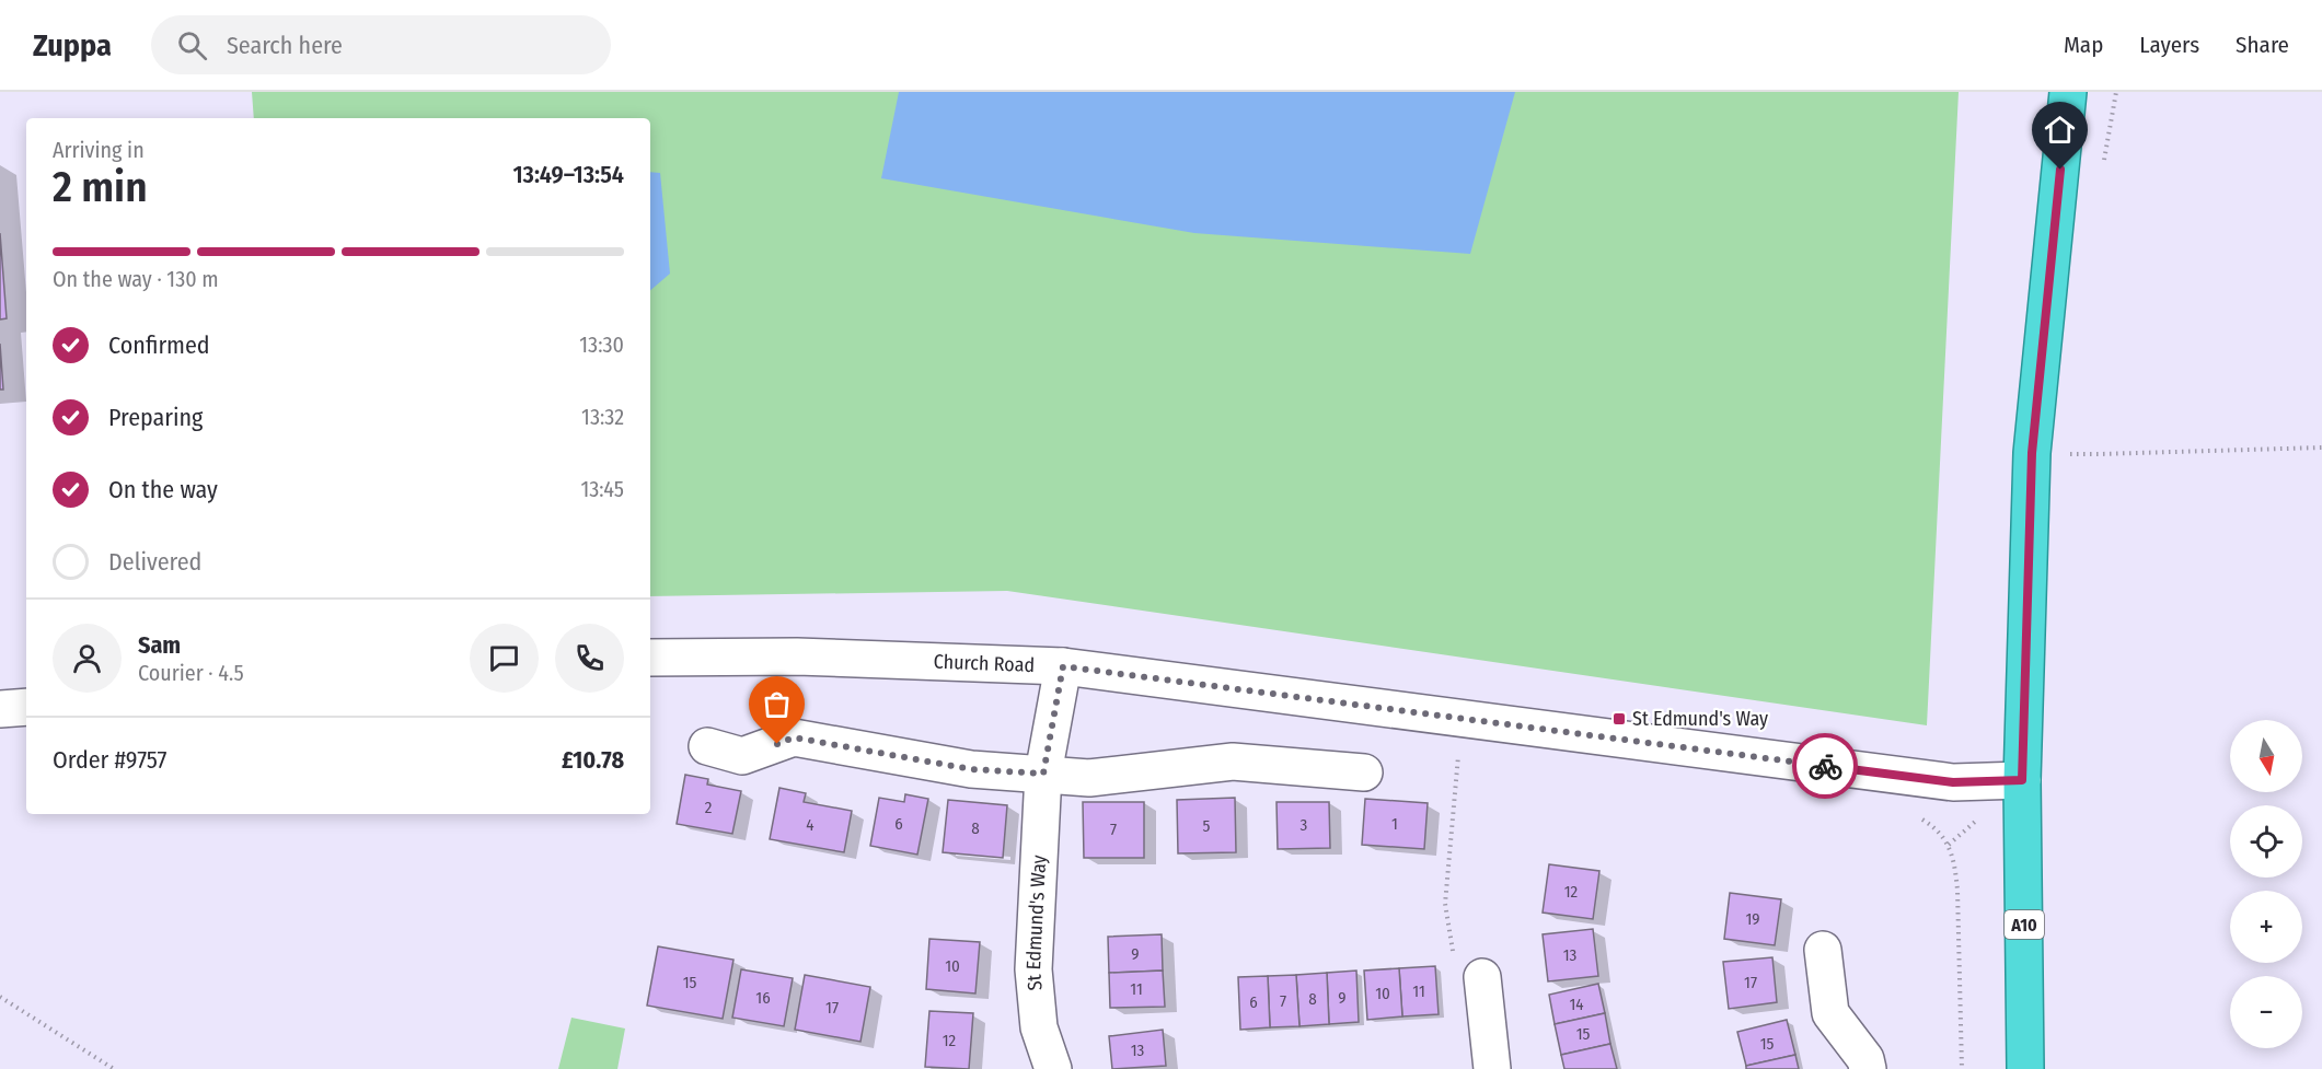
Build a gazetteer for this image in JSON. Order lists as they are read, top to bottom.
{
  "streets": {
    "highway": ["A10"],
    "street": ["Church Road", "St Edmund's Way"]
  },
  "crossings": [
    ["Church Road", "St Edmund's Way"],
    ["Church Road", "A10"]
  ],
  "places": {
    "transit": ["St Edmund's Way"]
  },
  "house_numbers": [
    "2",
    "6",
    "1",
    "4",
    "3",
    "5",
    "8",
    "7",
    "12",
    "19",
    "9",
    "13",
    "10",
    "15",
    "17",
    "11",
    "11",
    "10",
    "16",
    "9",
    "8",
    "7",
    "6",
    "14",
    "17",
    "15",
    "12",
    "15",
    "13"
  ],
  "north": "bottom",
  "page": {
    "header": "Zuppa",
    "search": "Search here",
    "nav": ["Map", "Layers", "Share"],
    "heading": ["2 min", "Arriving in", "13:49–13:54"],
    "panel": [
      "Sam",
      "Courier · 4.5",
      "Order #9757",
      "£10.78"
    ],
    "bar": "On the way · 130 m",
    "list": [
      ["Confirmed", "13:30"],
      ["Preparing", "13:32"],
      ["On the way", "13:45"],
      "Delivered"
    ],
    "map_buttons": ["+", "−"]
  }
}
